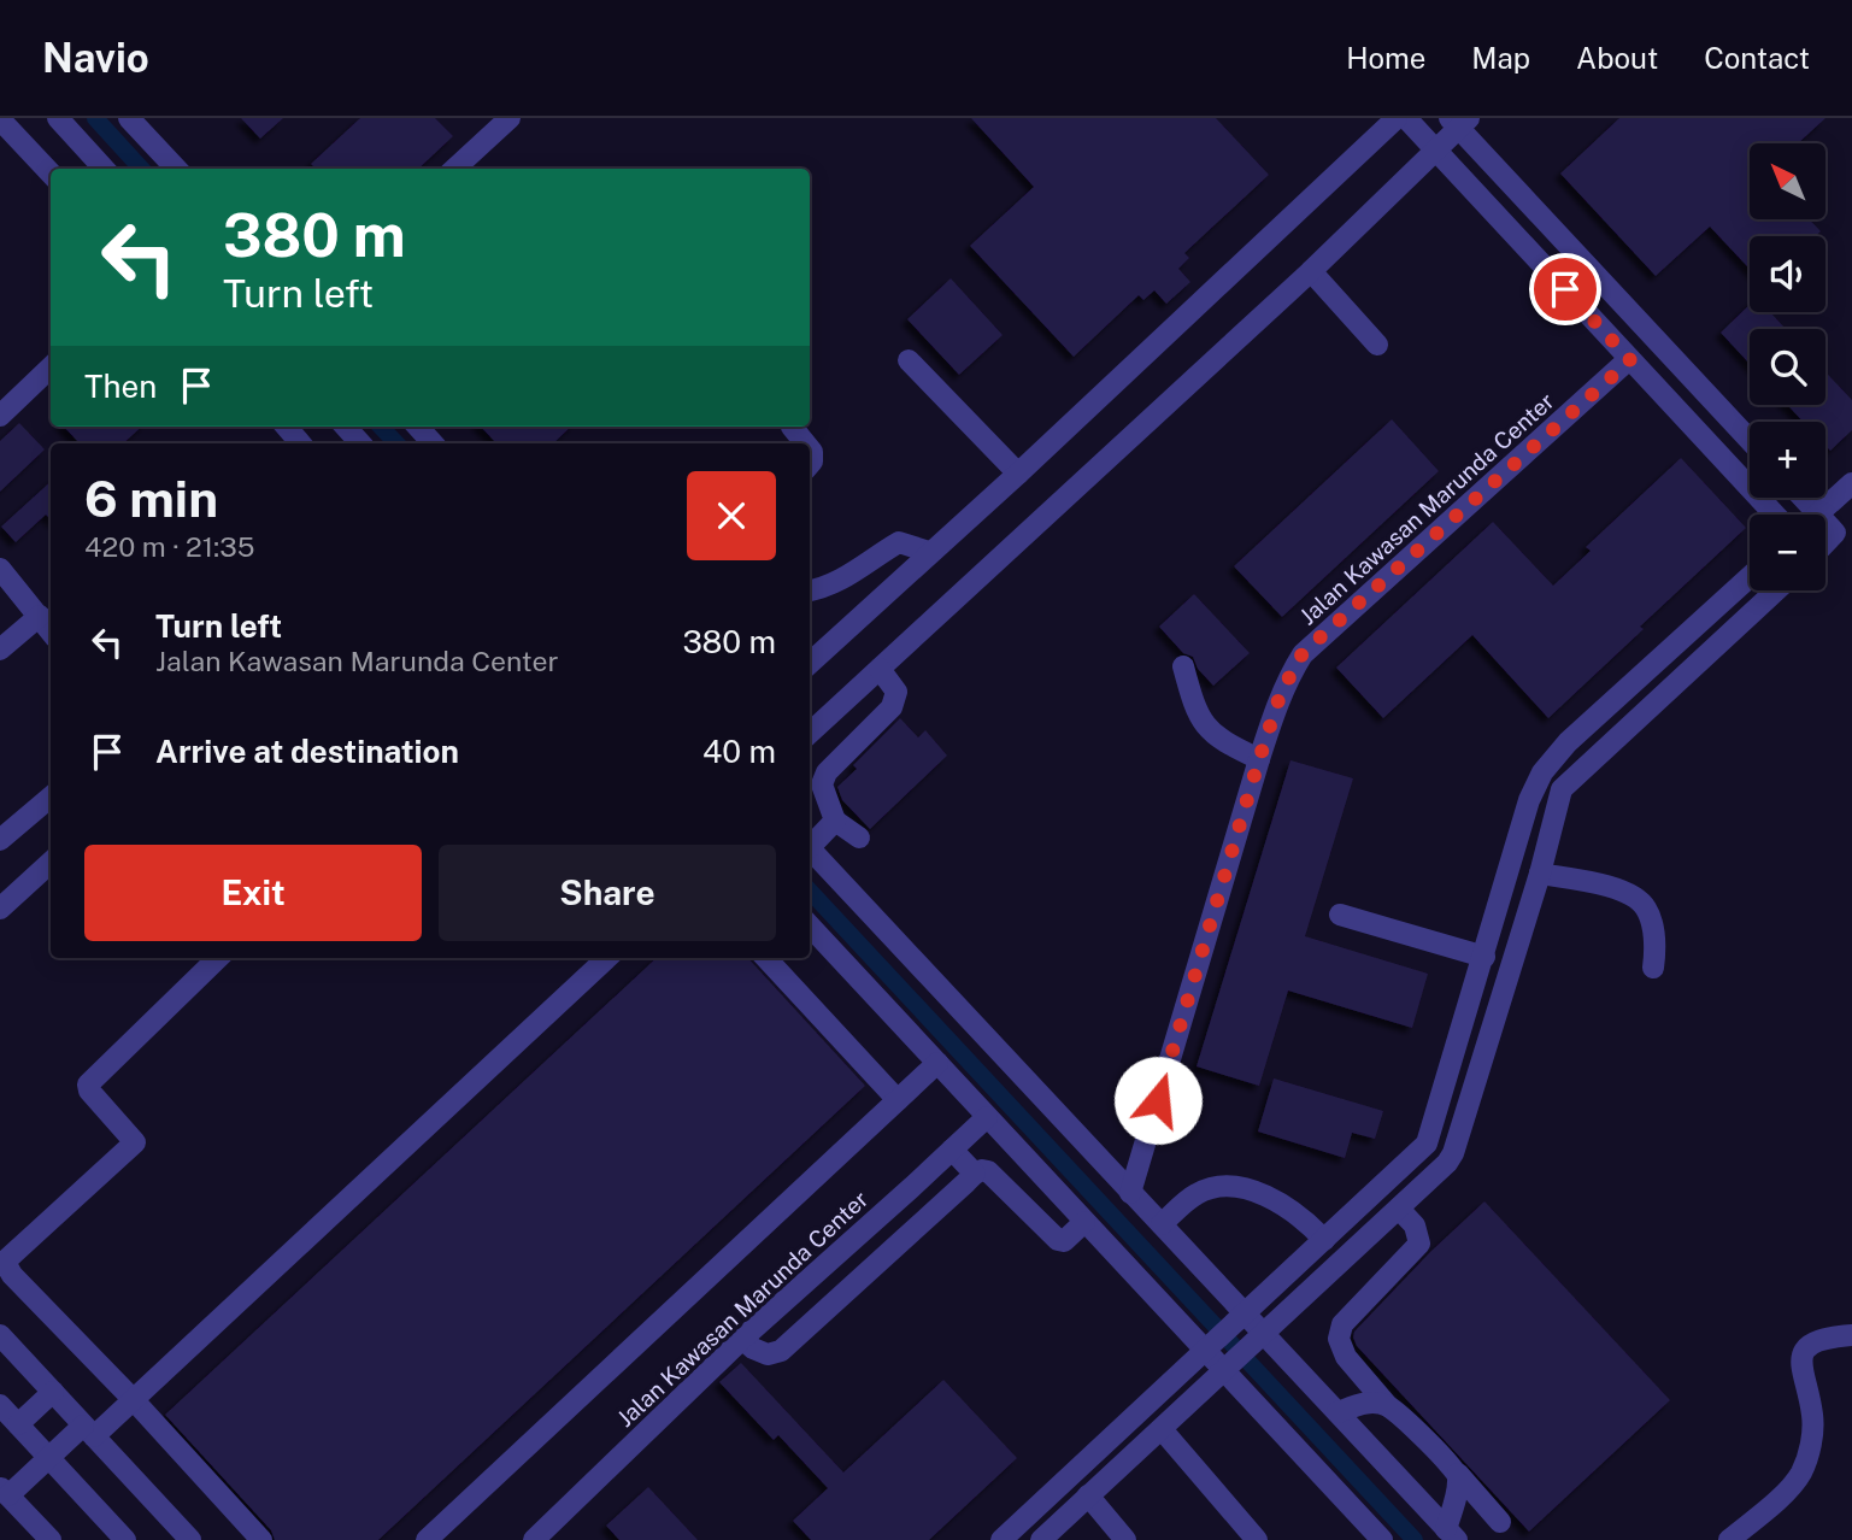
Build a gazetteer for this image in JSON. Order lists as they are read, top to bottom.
{
  "streets": {
    "street": ["Jalan Kawasan Marunda Center"]
  },
  "north": "top left",
  "page": {
    "header": "Navio",
    "nav": [
      "Home",
      "Map",
      "About",
      "Contact"
    ],
    "map_buttons": ["+", "−"],
    "turn": ["380 m", "Turn left"],
    "then": "Then",
    "heading": ["6 min", "420 m · 21:35"],
    "list": [
      {
        "name": "Turn left",
        "note": "Jalan Kawasan Marunda Center",
        "value": "380 m"
      },
      {
        "name": "Arrive at destination",
        "value": "40 m"
      }
    ],
    "buttons": ["Exit", "Share"]
  }
}
